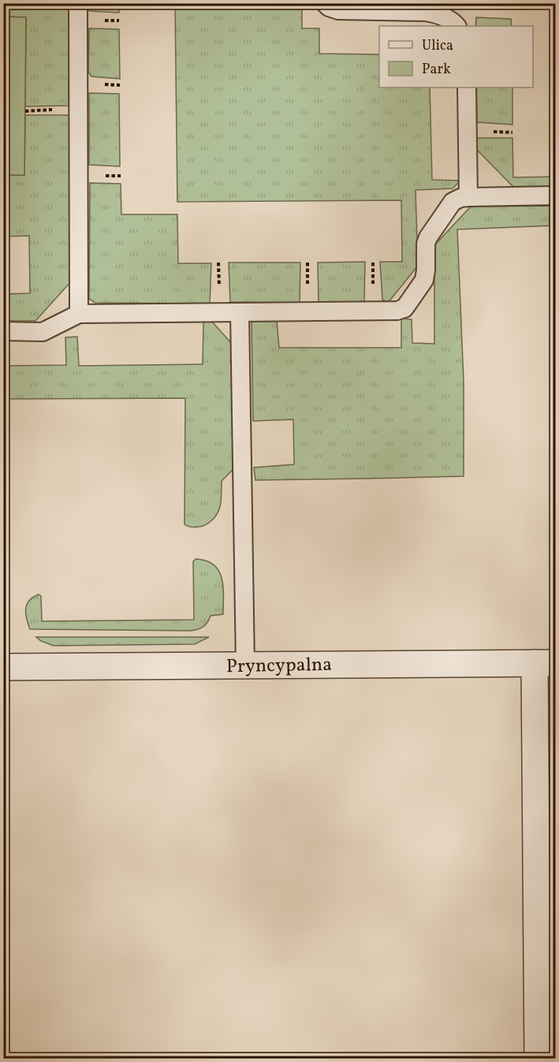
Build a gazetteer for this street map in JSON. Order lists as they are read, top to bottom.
{
  "streets": {
    "street": ["Pryncypalna"]
  },
  "legend": ["Ulica", "Park"]
}
